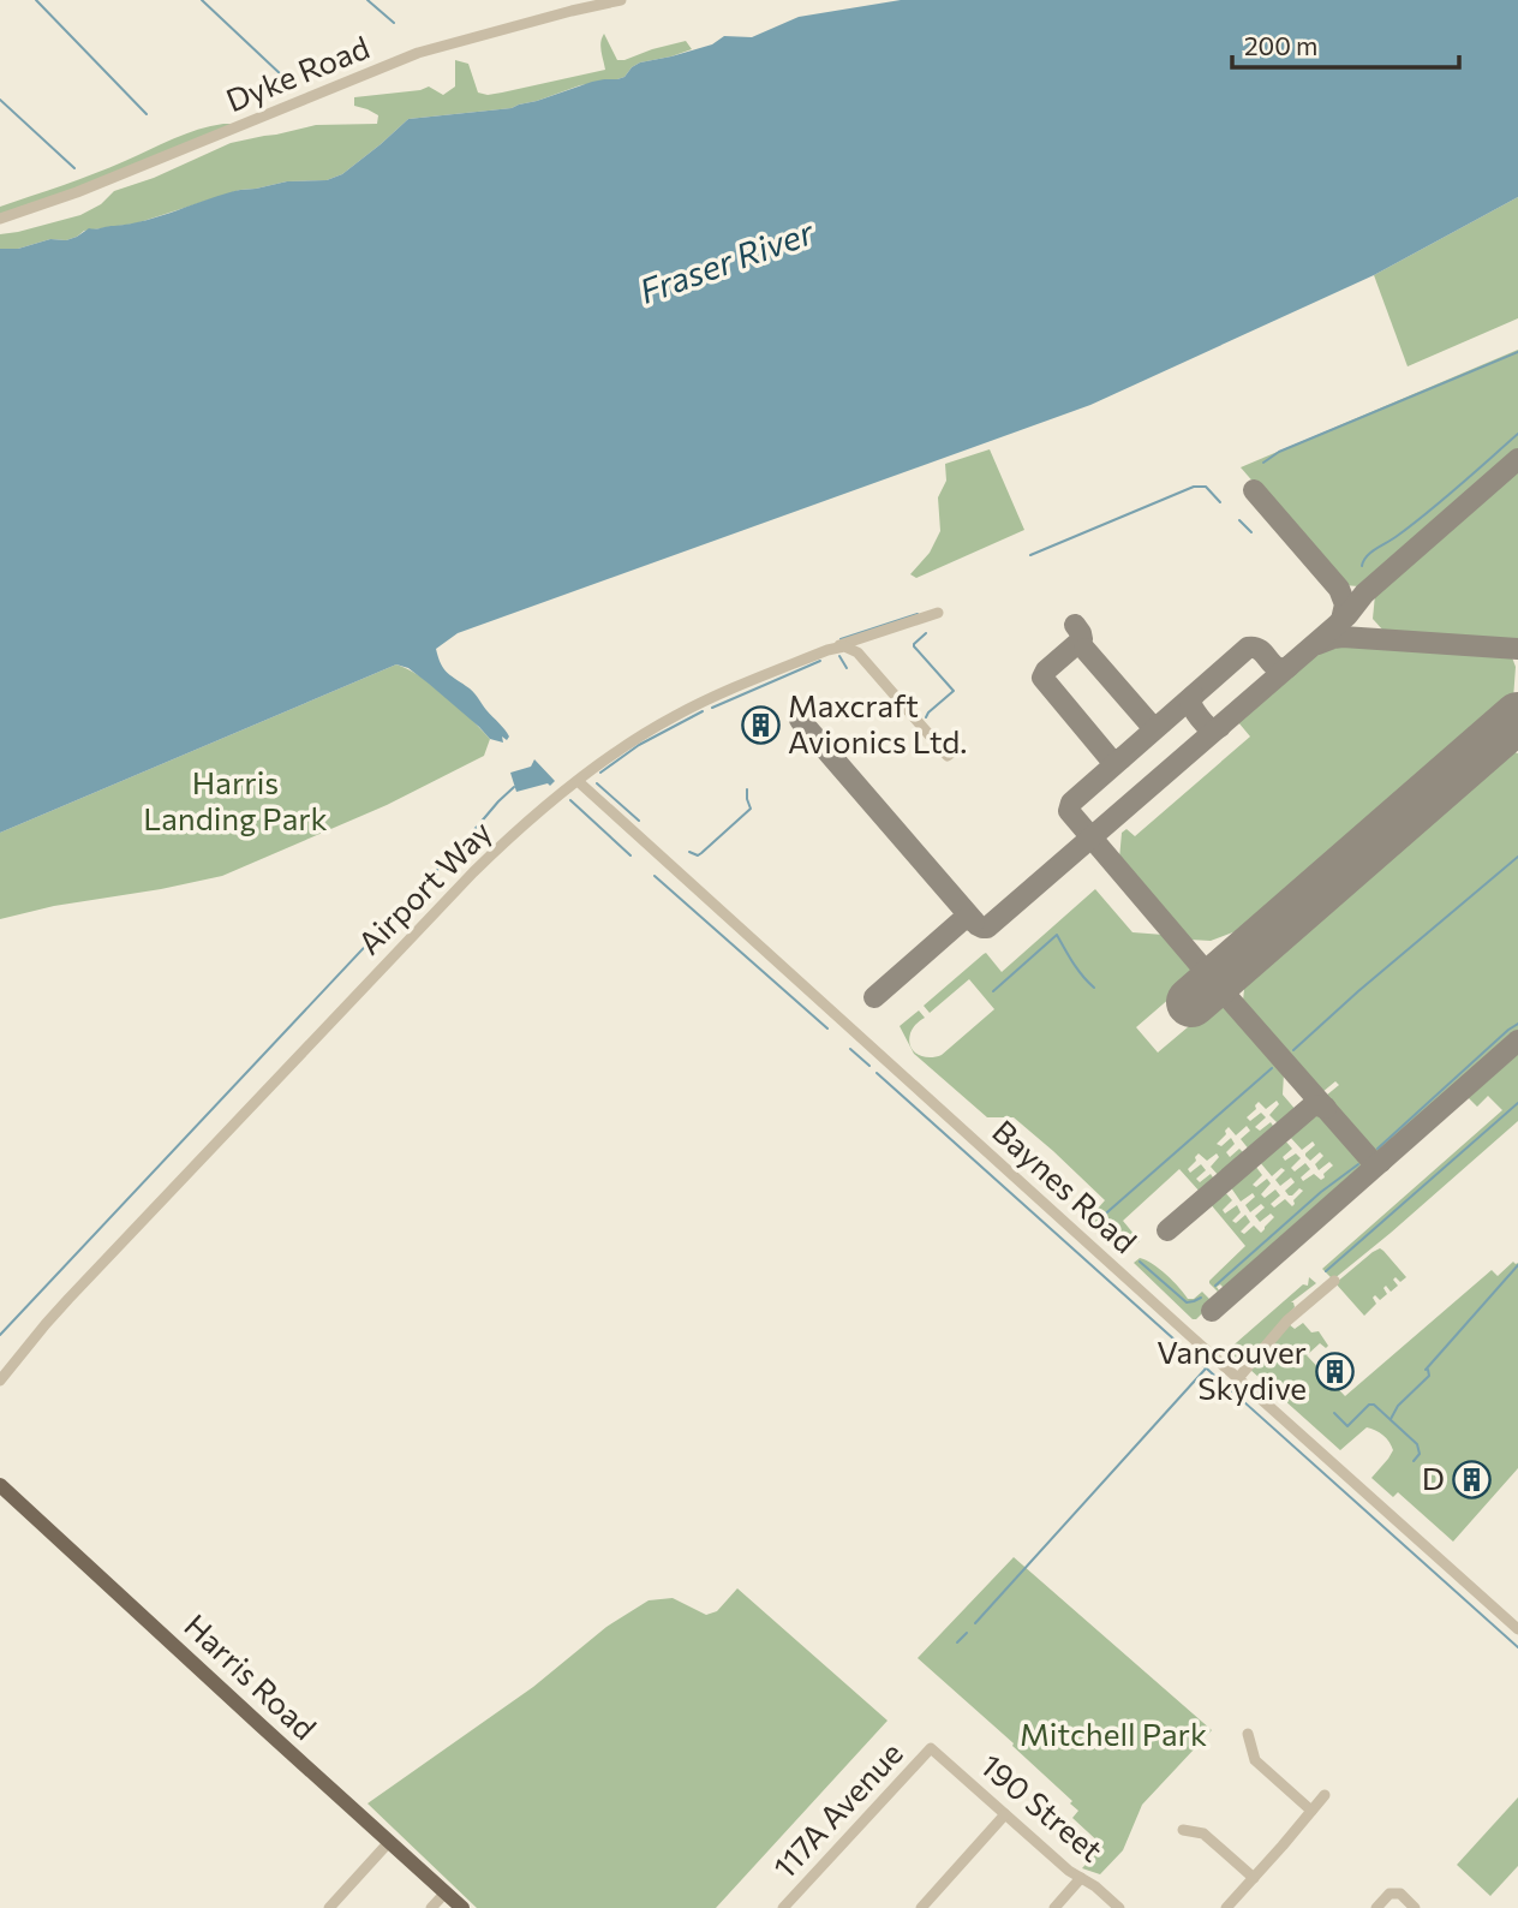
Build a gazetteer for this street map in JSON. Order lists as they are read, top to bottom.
{
  "streets": {
    "main road": ["Harris Road"],
    "street": [
      "Dyke Road",
      "Airport Way",
      "Baynes Road",
      "190 Street",
      "117A Avenue"
    ]
  },
  "crossings": [
    ["Airport Way", "Baynes Road"],
    ["190 Street", "117A Avenue"]
  ],
  "water": ["Fraser River"],
  "parks": ["Harris Landing Park", "Mitchell Park"],
  "places": {
    "building": ["Maxcraft Avionics Ltd.", "Vancouver Skydive", "D"]
  },
  "scale_bar": "200 m"
}
